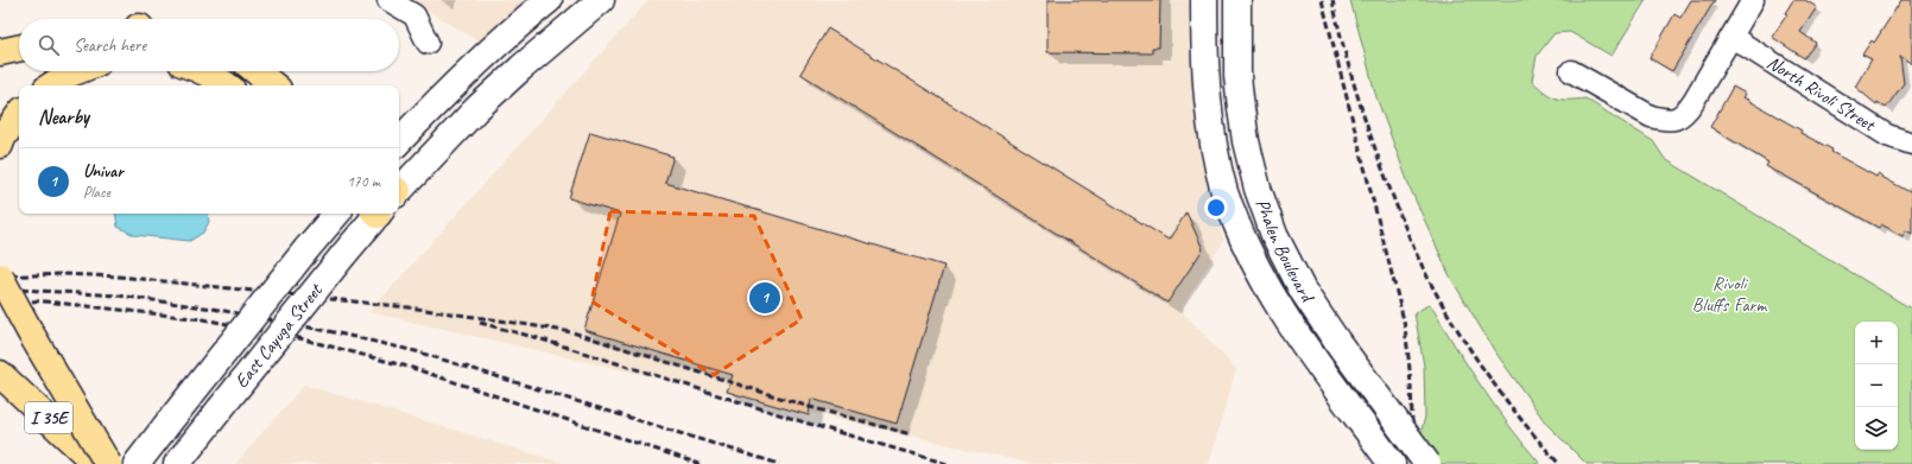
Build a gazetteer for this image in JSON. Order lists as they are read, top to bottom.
{
  "streets": {
    "highway": ["I 35E"],
    "main road": ["Phalen Boulevard", "East Cayuga Street"],
    "street": ["North Rivoli Street"]
  },
  "parks": ["Rivoli Bluffs Farm"],
  "page": {
    "search": "Search here",
    "heading": "Nearby",
    "list": [
      {
        "mark": "1",
        "name": "Univar",
        "note": "Place",
        "value": "170 m"
      }
    ],
    "pins": "1",
    "map_buttons": ["+", "−"]
  }
}
